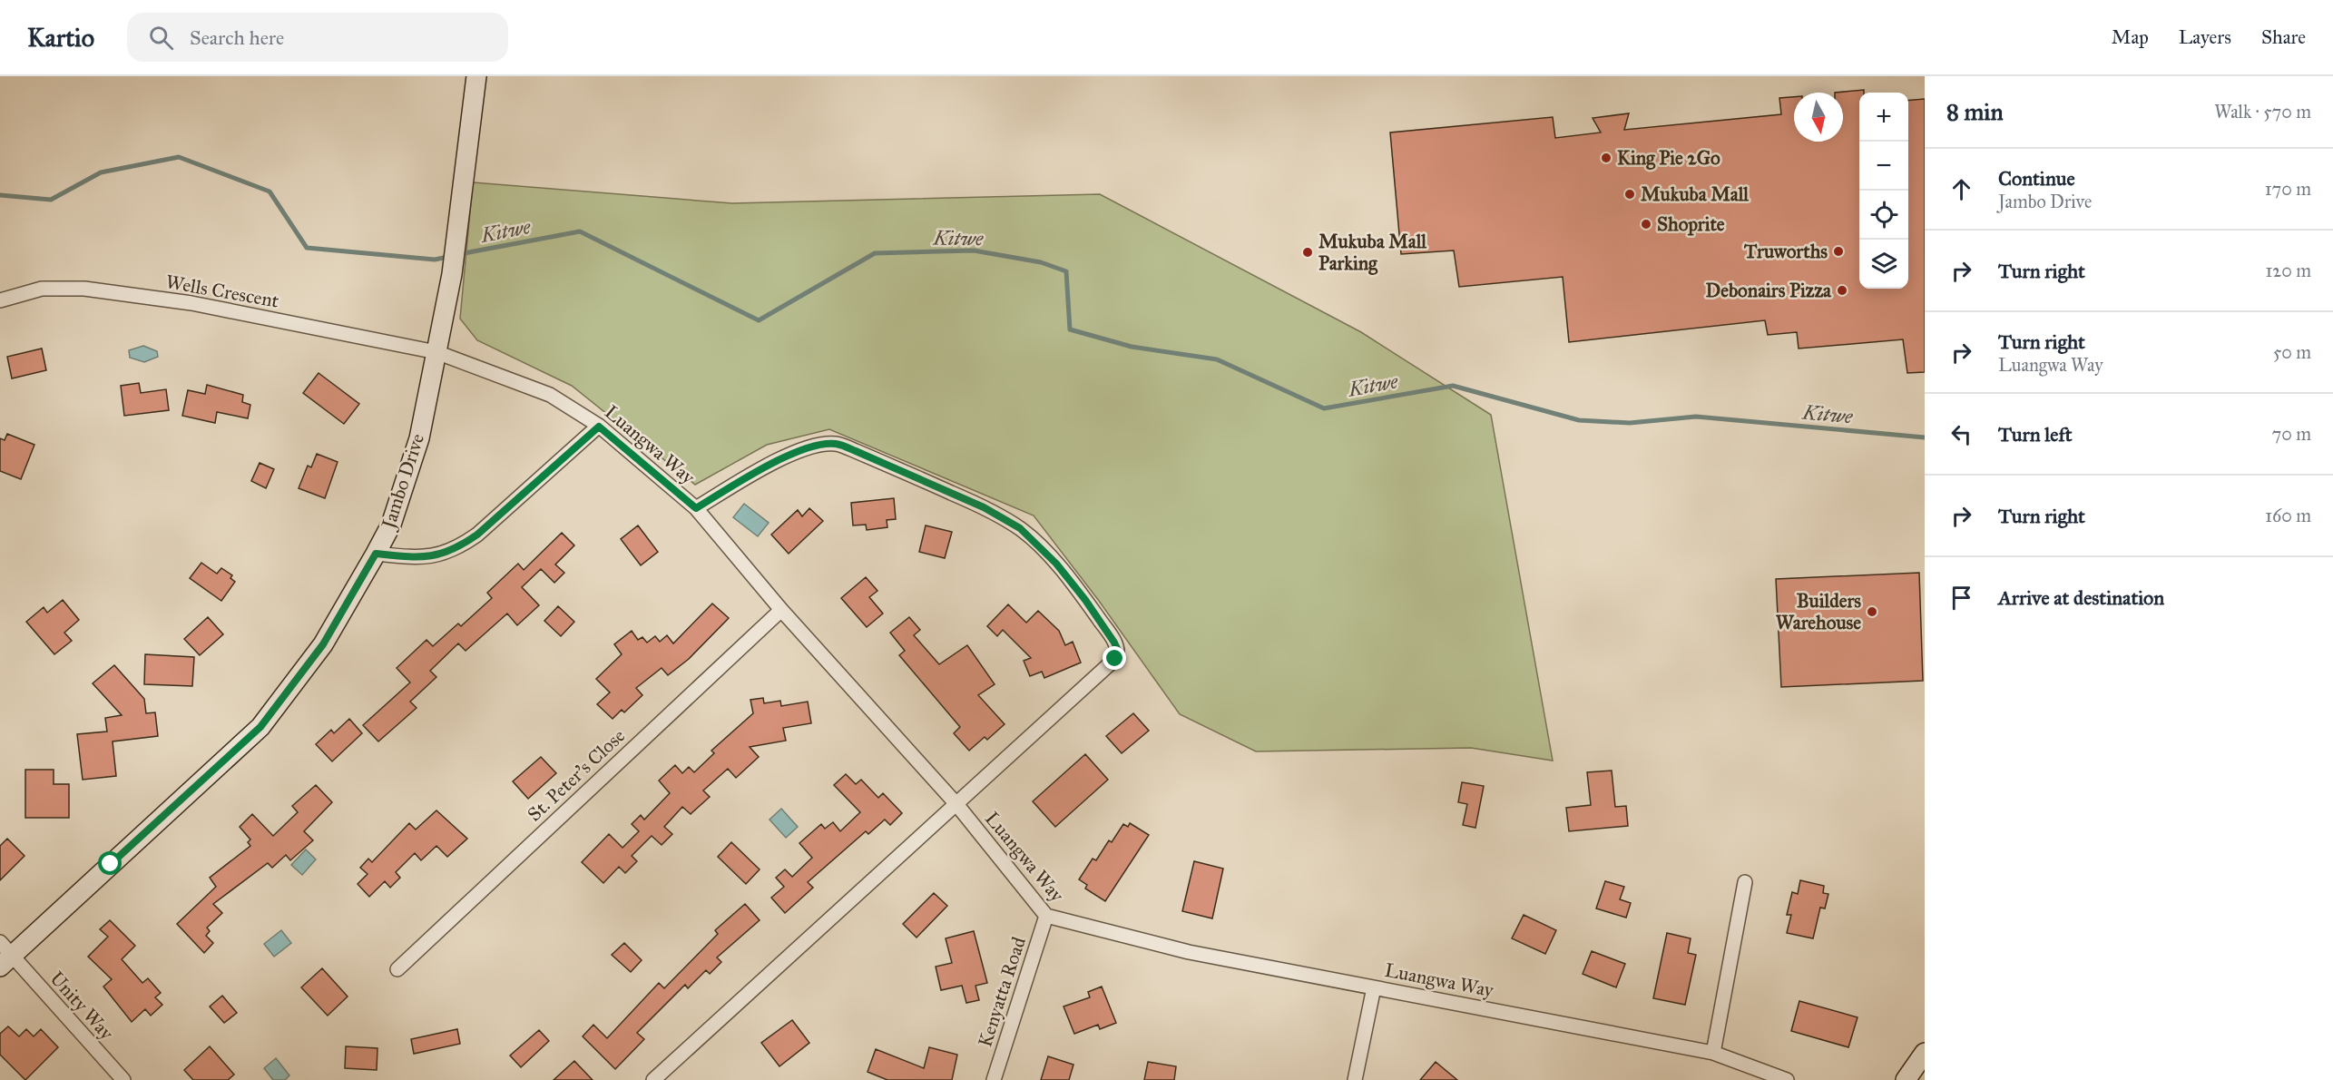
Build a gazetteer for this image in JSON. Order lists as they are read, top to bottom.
{
  "streets": {
    "main road": ["Jambo Drive"],
    "street": [
      "Wells Crescent",
      "Luangwa Way",
      "St. Peter's Close",
      "Kenyatta Road",
      "Unity Way"
    ]
  },
  "crossings": [
    ["Wells Crescent", "Luangwa Way"],
    ["Wells Crescent", "Jambo Drive"],
    ["Luangwa Way", "Jambo Drive"],
    ["Luangwa Way", "St. Peter's Close"],
    ["Luangwa Way", "Kenyatta Road"],
    ["Jambo Drive", "Unity Way"]
  ],
  "water": ["Kitwe"],
  "places": [
    "King Pie 2Go",
    "Mukuba Mall",
    "Shoprite",
    "Truworths",
    "Mukuba Mall Parking",
    "Debonairs Pizza",
    "Builders Warehouse"
  ],
  "north": "bottom",
  "page": {
    "header": "Kartio",
    "search": "Search here",
    "nav": ["Map", "Layers", "Share"],
    "heading": ["8 min", "Walk · 570 m"],
    "map_buttons": ["+", "−"],
    "list": [
      ["Continue", "Jambo Drive", "170 m"],
      ["Turn right", "120 m"],
      ["Turn right", "Luangwa Way", "50 m"],
      ["Turn left", "70 m"],
      ["Turn right", "160 m"],
      "Arrive at destination"
    ]
  }
}
